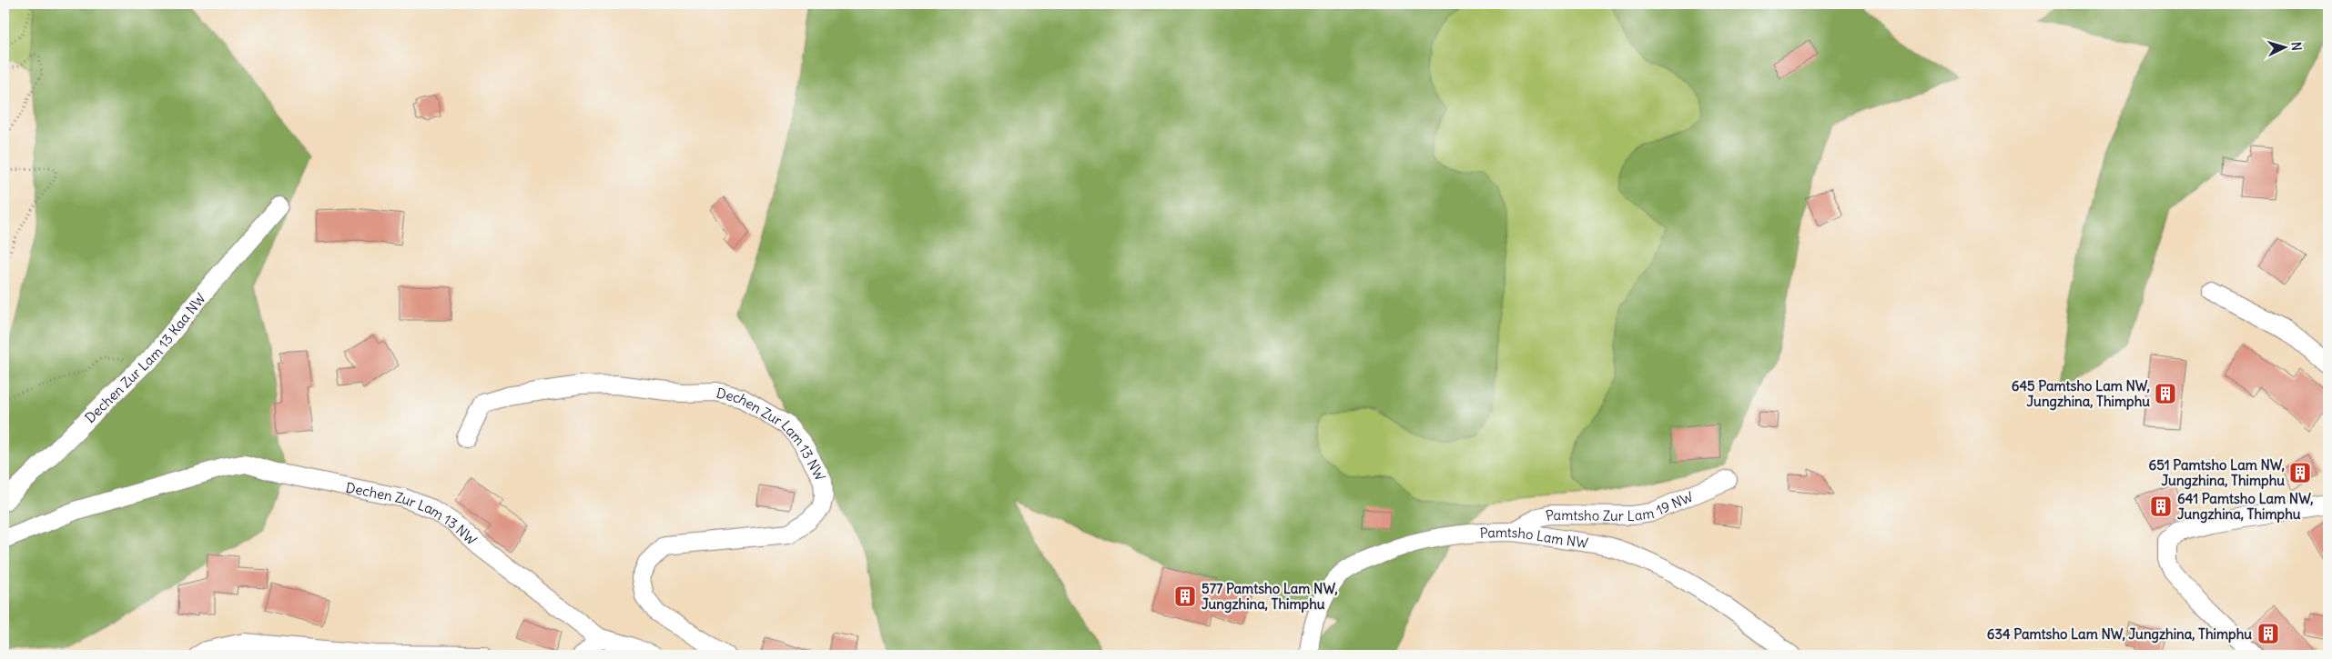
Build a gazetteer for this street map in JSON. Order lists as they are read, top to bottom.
{
  "streets": {
    "street": [
      "Dechen Zur Lam 13 Kaa NW",
      "Dechen Zur Lam 13 NW",
      "Pamtsho Zur Lam 19 NW",
      "Pamtsho Lam NW"
    ]
  },
  "crossings": [
    ["Pamtsho Zur Lam 19 NW", "Pamtsho Lam NW"]
  ],
  "places": {
    "building": [
      "645 Pamtsho Lam NW, Jungzhina, Thimphu",
      "651 Pamtsho Lam NW, Jungzhina, Thimphu",
      "641 Pamtsho Lam NW, Jungzhina, Thimphu",
      "577 Pamtsho Lam NW, Jungzhina, Thimphu",
      "634 Pamtsho Lam NW, Jungzhina, Thimphu"
    ]
  },
  "north": "right"
}
